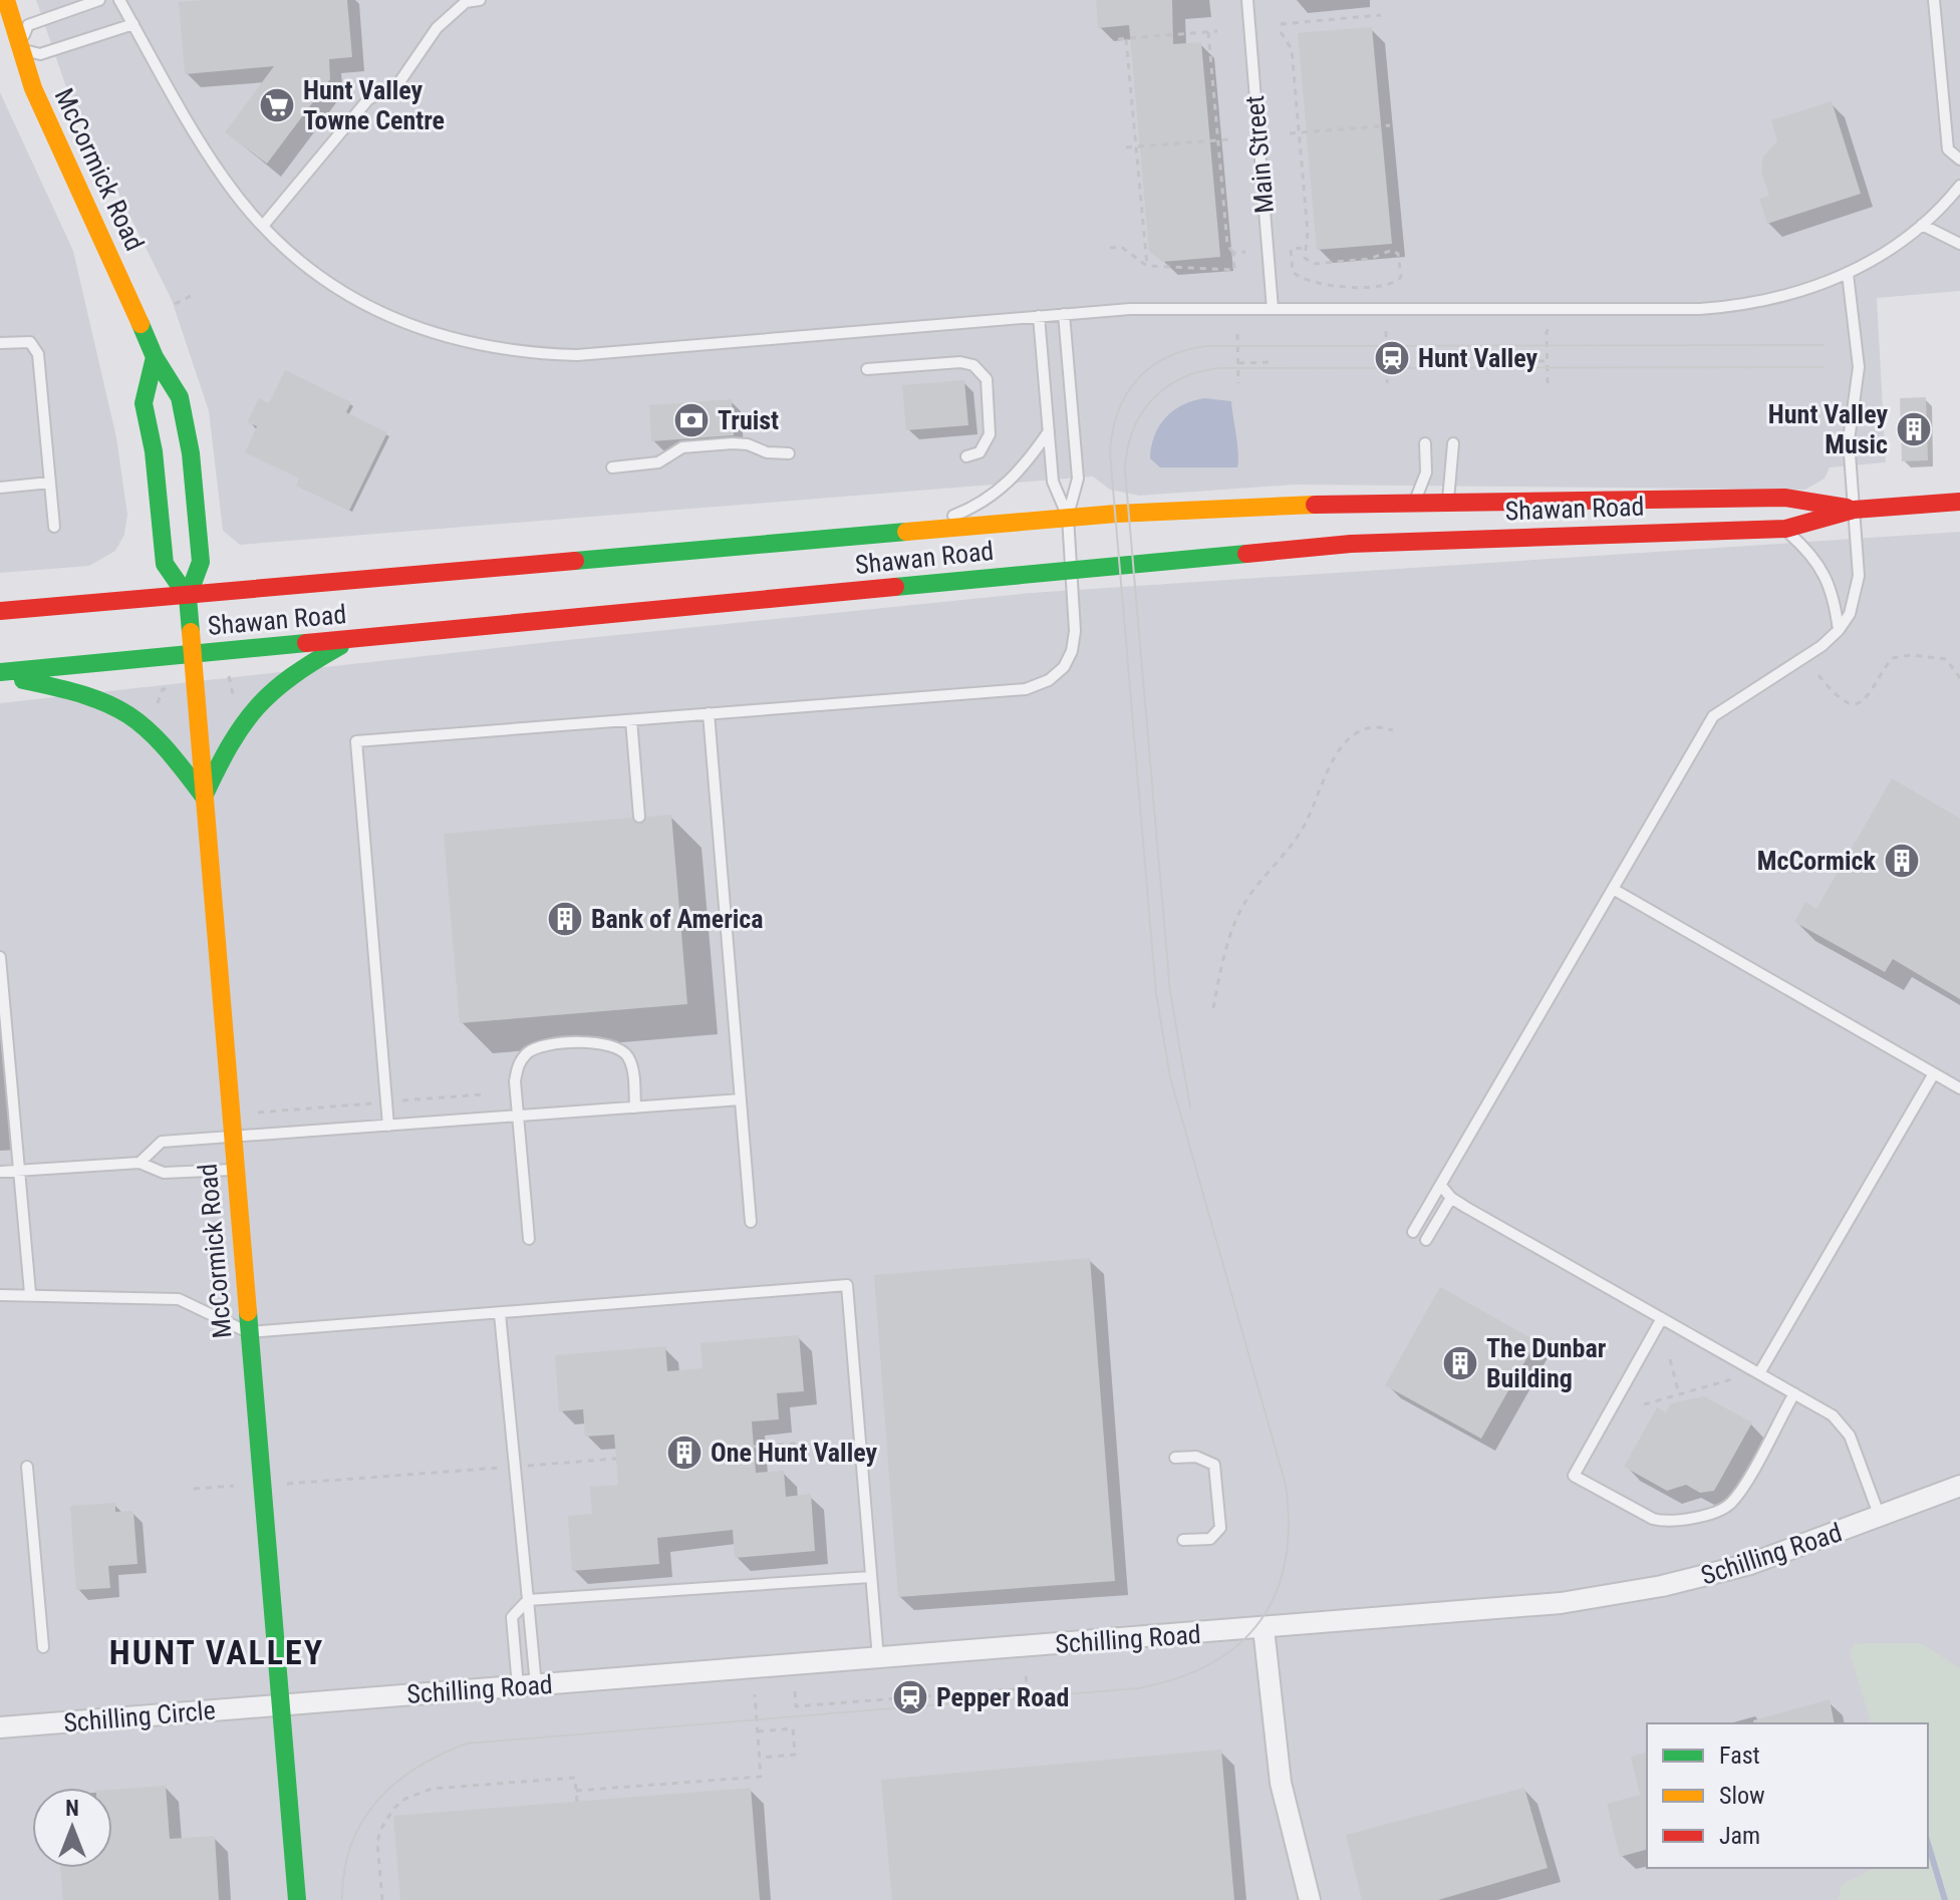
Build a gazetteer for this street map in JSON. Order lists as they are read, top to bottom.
{
  "streets": {
    "main road": ["McCormick Road", "Shawan Road"],
    "street": ["Schilling Road", "Schilling Circle"],
    "lane": ["Main Street"]
  },
  "crossings": [
    ["McCormick Road", "Shawan Road"],
    ["McCormick Road", "Schilling Road"],
    ["McCormick Road", "Schilling Circle"],
    ["Schilling Road", "Schilling Circle"]
  ],
  "districts": ["HUNT VALLEY"],
  "places": {
    "supermarket": ["Hunt Valley Towne Centre"],
    "station": ["Hunt Valley", "Pepper Road"],
    "bank": ["Truist"],
    "building": [
      "Hunt Valley Music",
      "McCormick",
      "Bank of America",
      "The Dunbar Building",
      "One Hunt Valley"
    ]
  },
  "legend": ["Fast", "Slow", "Jam"],
  "north": "top"
}
